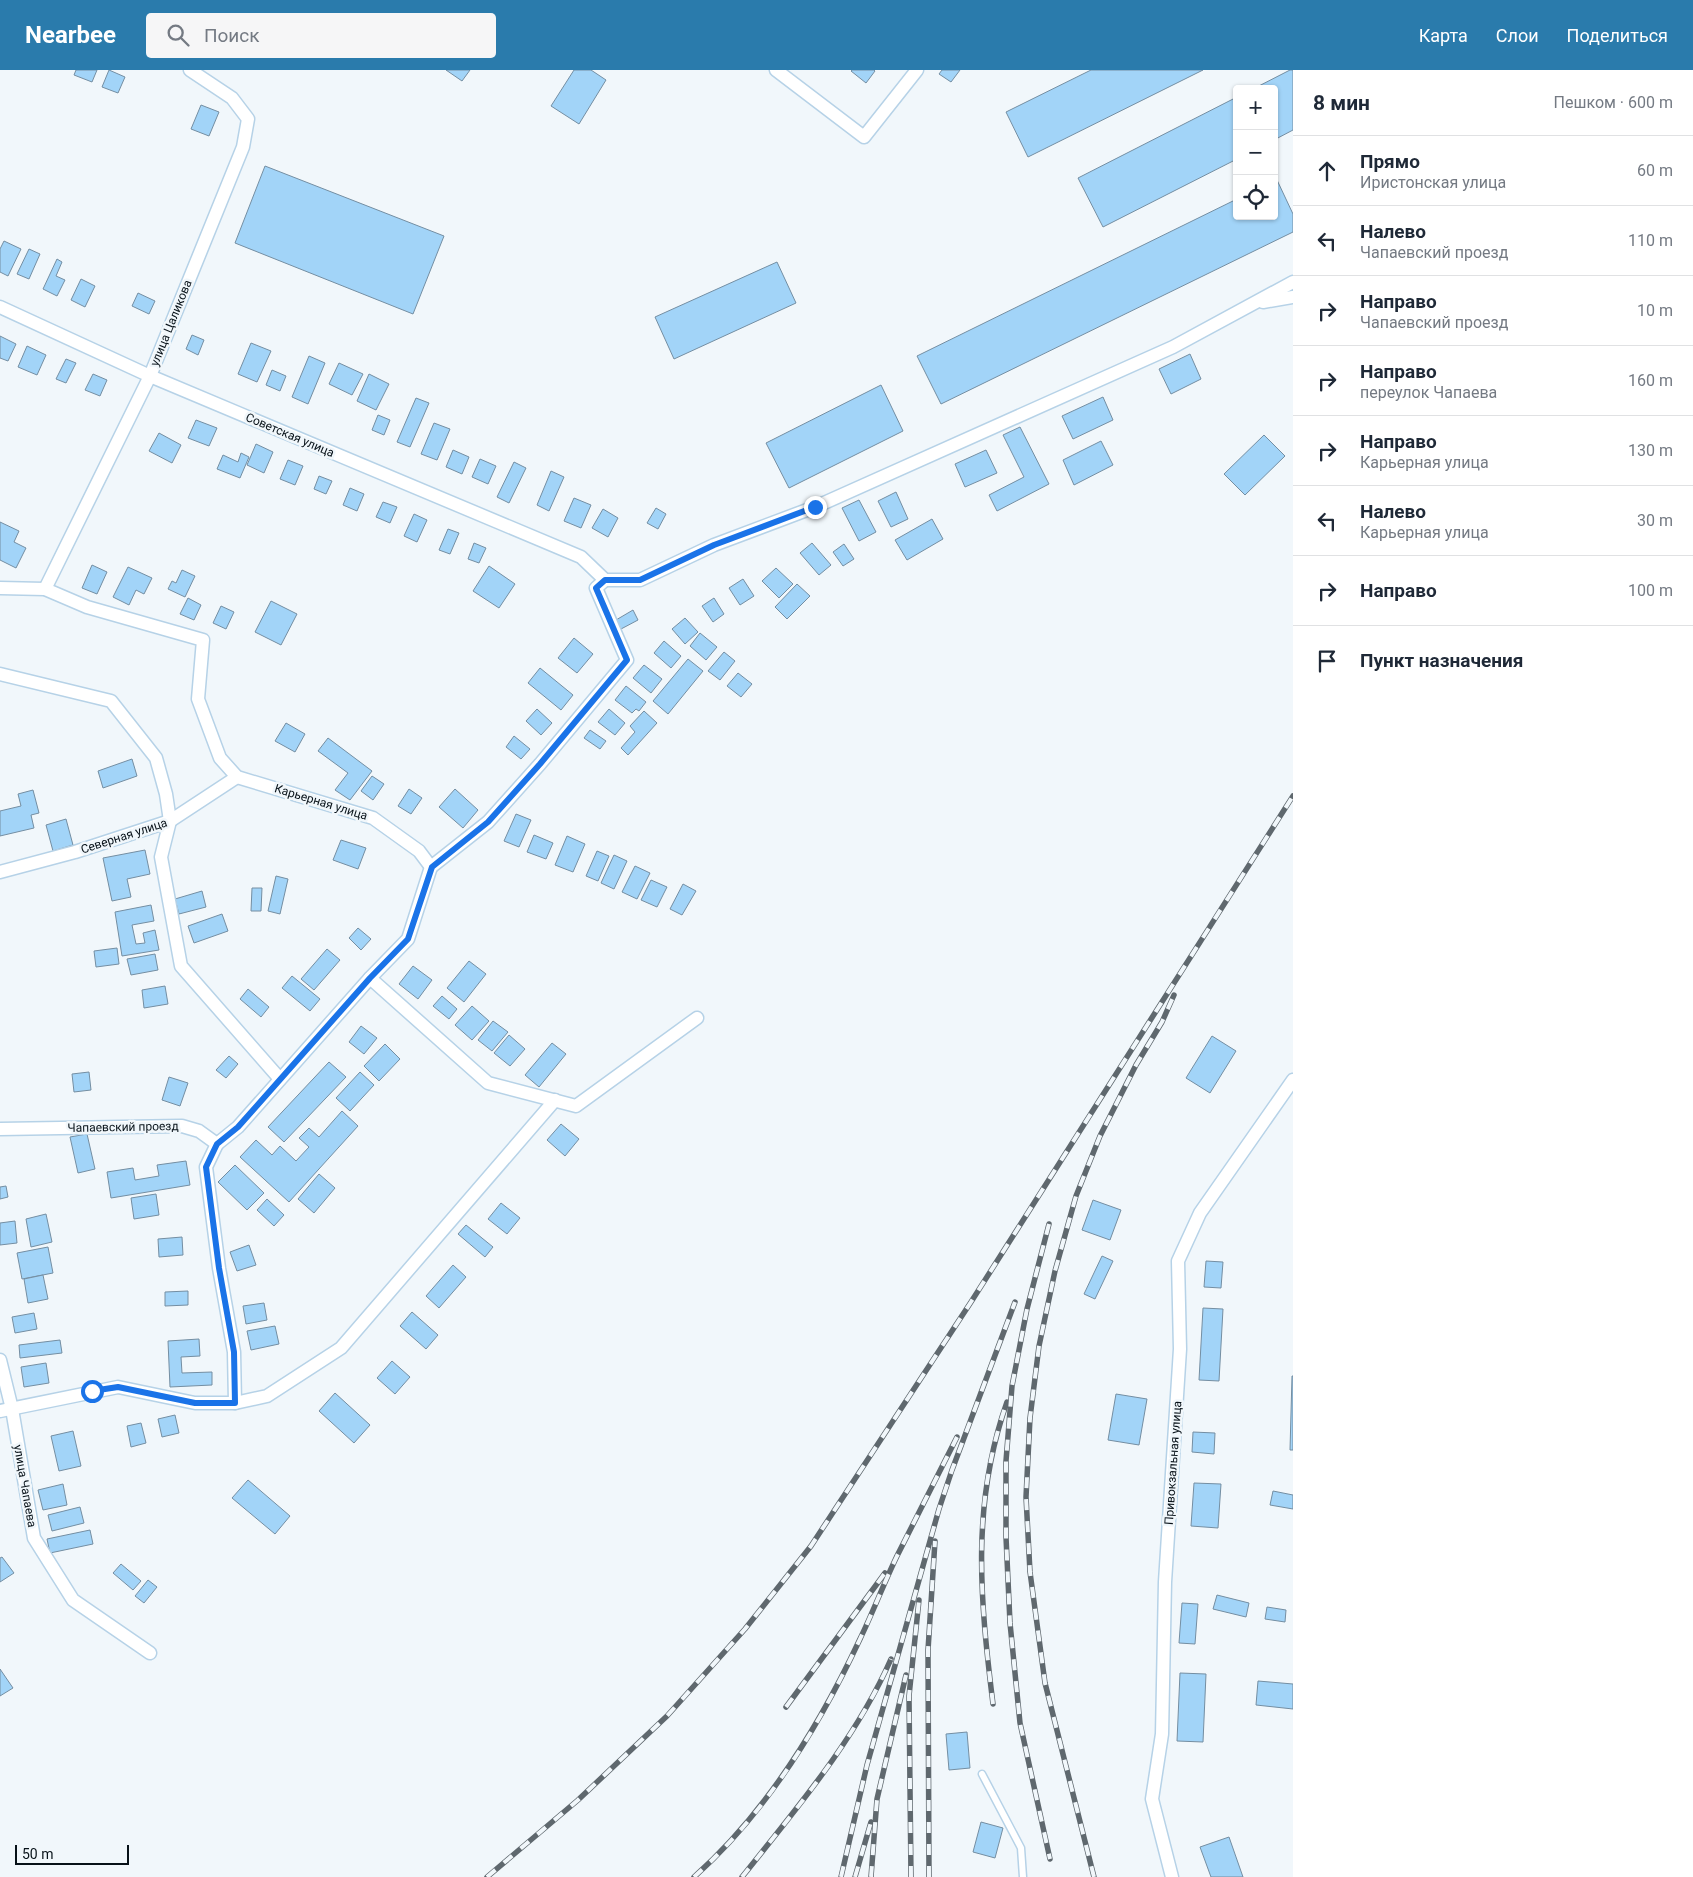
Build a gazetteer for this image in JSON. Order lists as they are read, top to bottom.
{
  "streets": {
    "street": [
      "улица Цаликова",
      "Советская улица",
      "Карьерная улица",
      "Северная улица",
      "Чапаевский проезд",
      "Привокзальная улица",
      "улица Чапаева"
    ]
  },
  "crossings": [
    ["улица Цаликова", "Советская улица"],
    ["улица Цаликова", "Карьерная улица"],
    ["Карьерная улица", "Северная улица"]
  ],
  "scale_bar": "50 m",
  "page": {
    "header": "Nearbee",
    "search": "Поиск",
    "nav": ["Карта", "Слои", "Поделиться"],
    "heading": ["8 мин", "Пешком · 600 m"],
    "map_buttons": ["+", "−"],
    "list": [
      ["Прямо", "Иристонская улица", "60 m"],
      ["Налево", "Чапаевский проезд", "110 m"],
      ["Направо", "Чапаевский проезд", "10 m"],
      ["Направо", "переулок Чапаева", "160 m"],
      ["Направо", "Карьерная улица", "130 m"],
      ["Налево", "Карьерная улица", "30 m"],
      ["Направо", "100 m"],
      "Пункт назначения"
    ],
    "scale": "50 m"
  }
}
